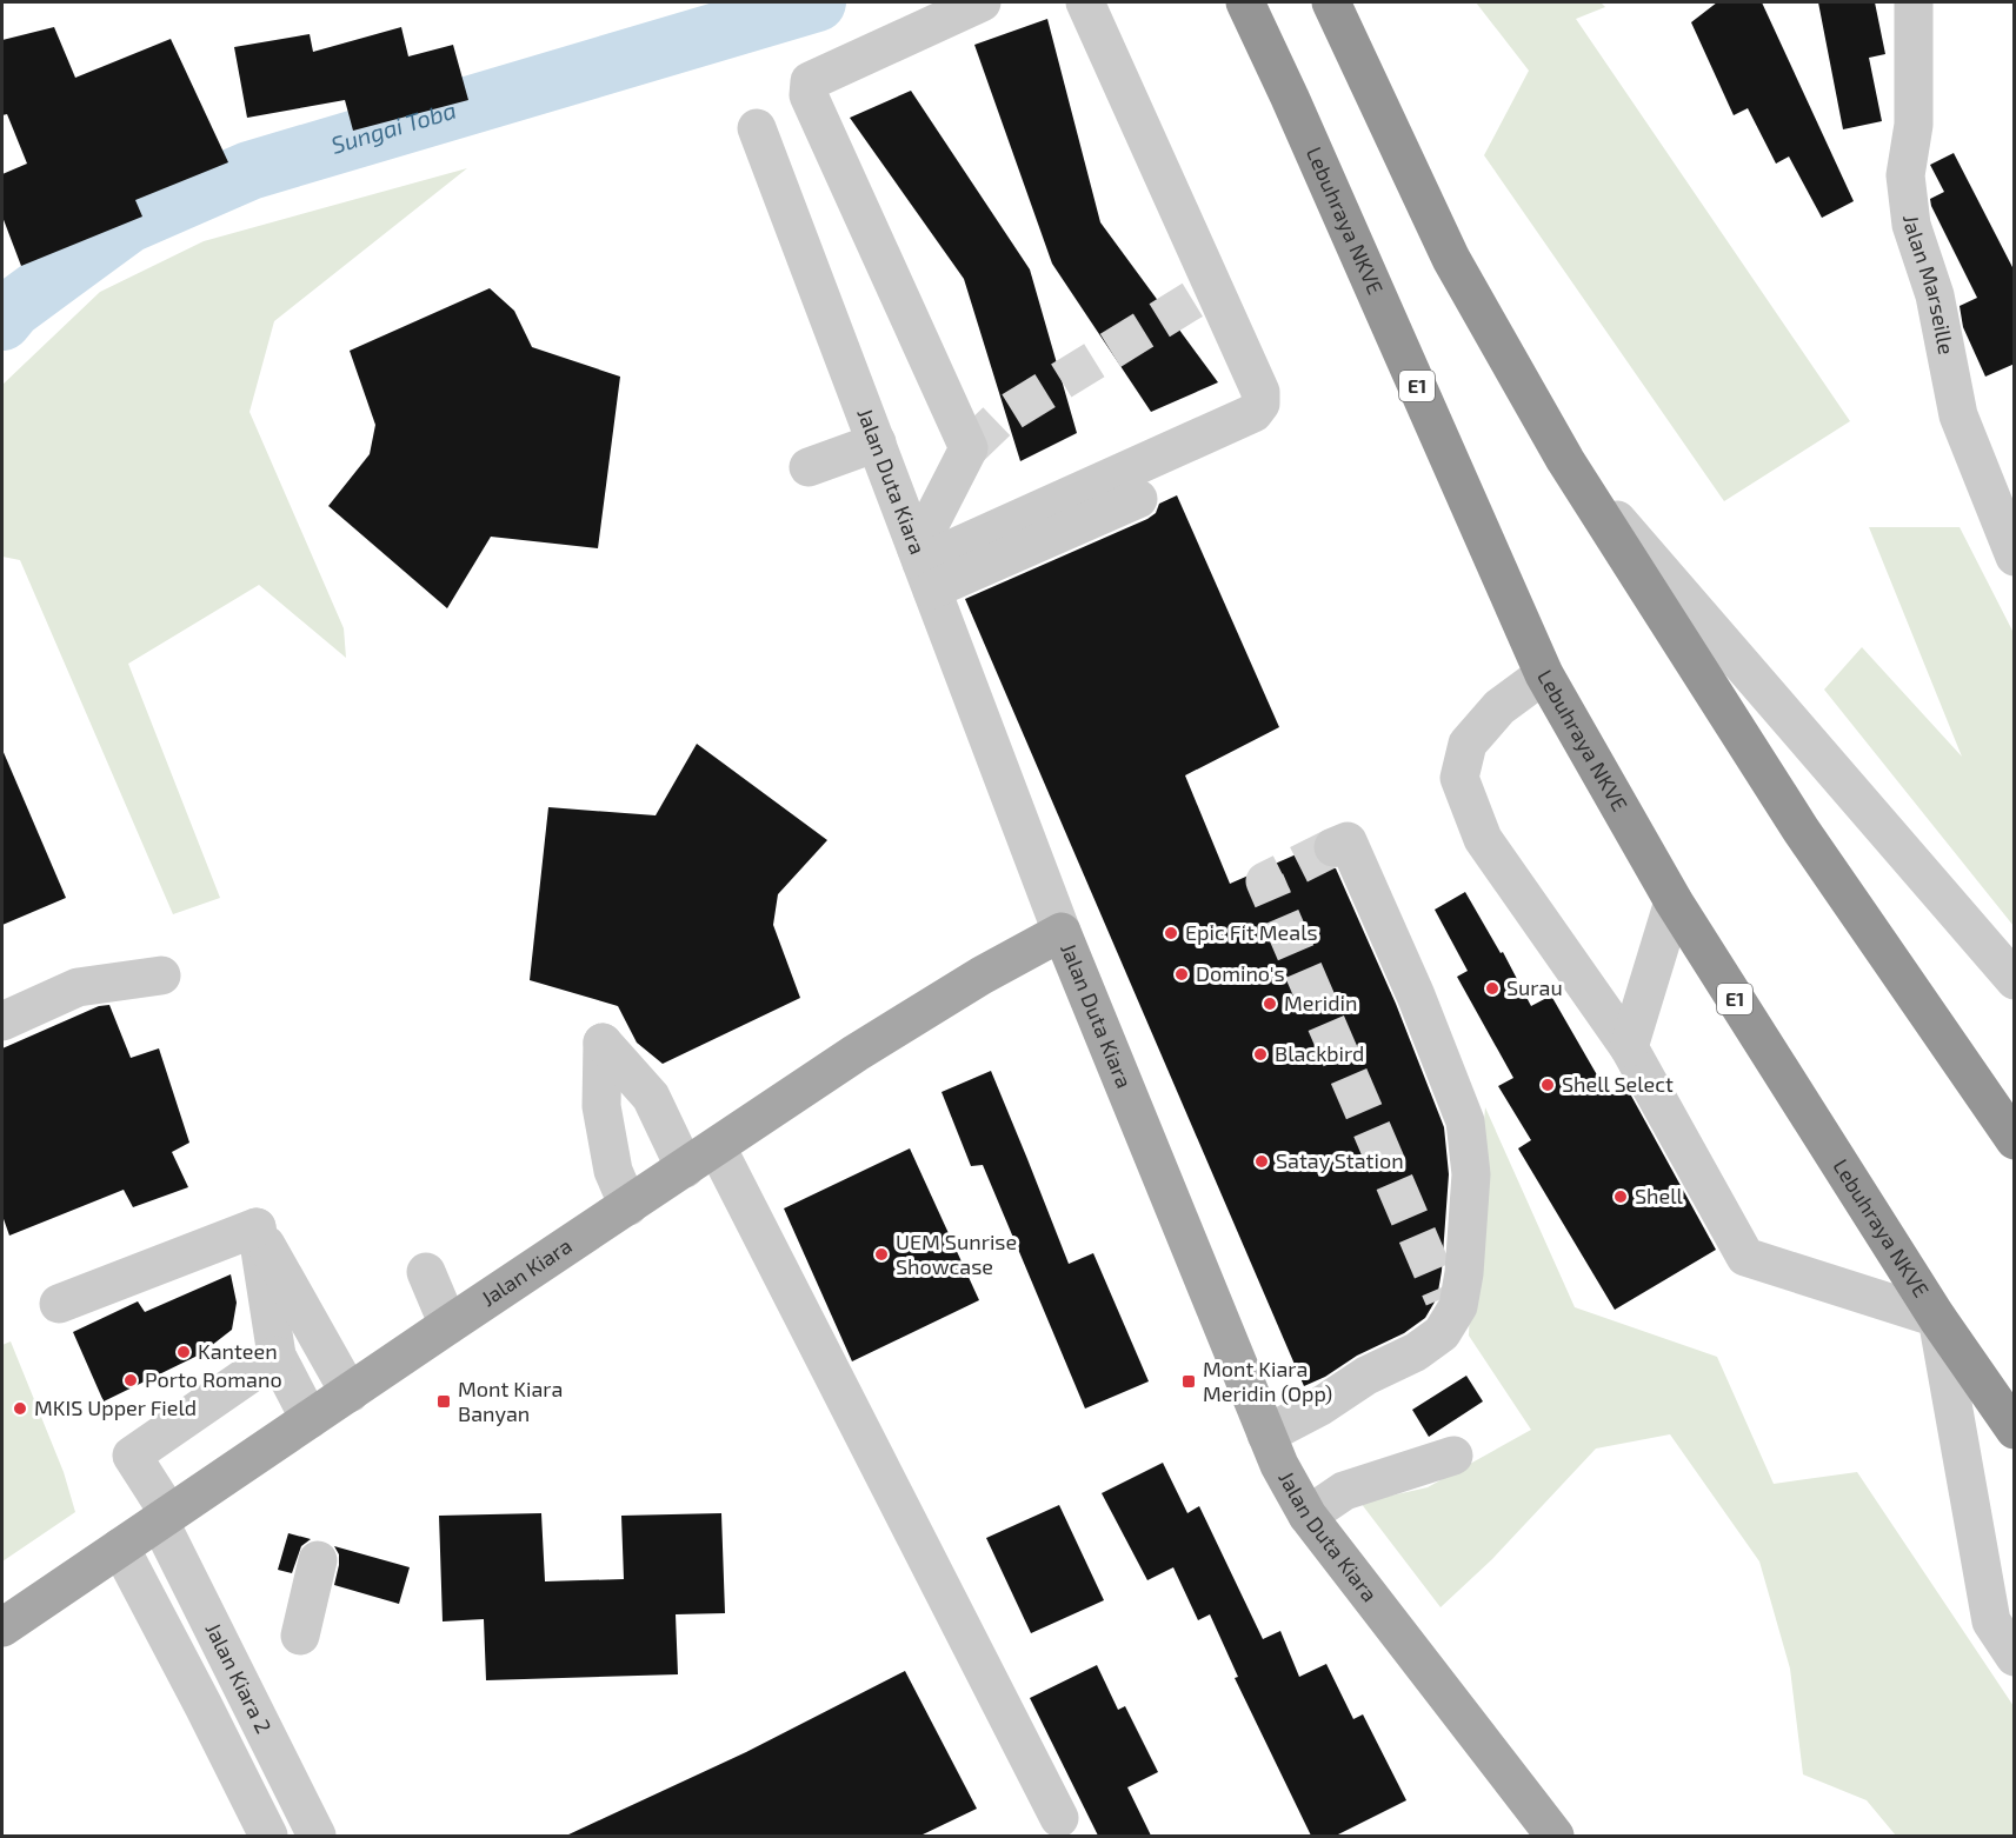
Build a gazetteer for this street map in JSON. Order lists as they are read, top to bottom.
{
  "streets": {
    "highway": ["Lebuhraya NKVE", "E1"],
    "main road": ["Jalan Duta Kiara", "Jalan Kiara"],
    "street": ["Jalan Marseille", "Jalan Kiara 2"]
  },
  "crossings": [
    ["Jalan Duta Kiara", "Jalan Kiara"],
    ["Jalan Kiara", "Jalan Kiara 2"]
  ],
  "water": ["Sungai Toba"],
  "places": {
    "other": [
      "Epic Fit Meals",
      "Domino's",
      "Surau",
      "Meridin",
      "Blackbird",
      "Shell Select",
      "Satay Station",
      "Shell",
      "UEM Sunrise Showcase",
      "Kanteen",
      "Porto Romano",
      "MKIS Upper Field"
    ],
    "transit": ["Mont Kiara Meridin (Opp)", "Mont Kiara Banyan"]
  }
}
